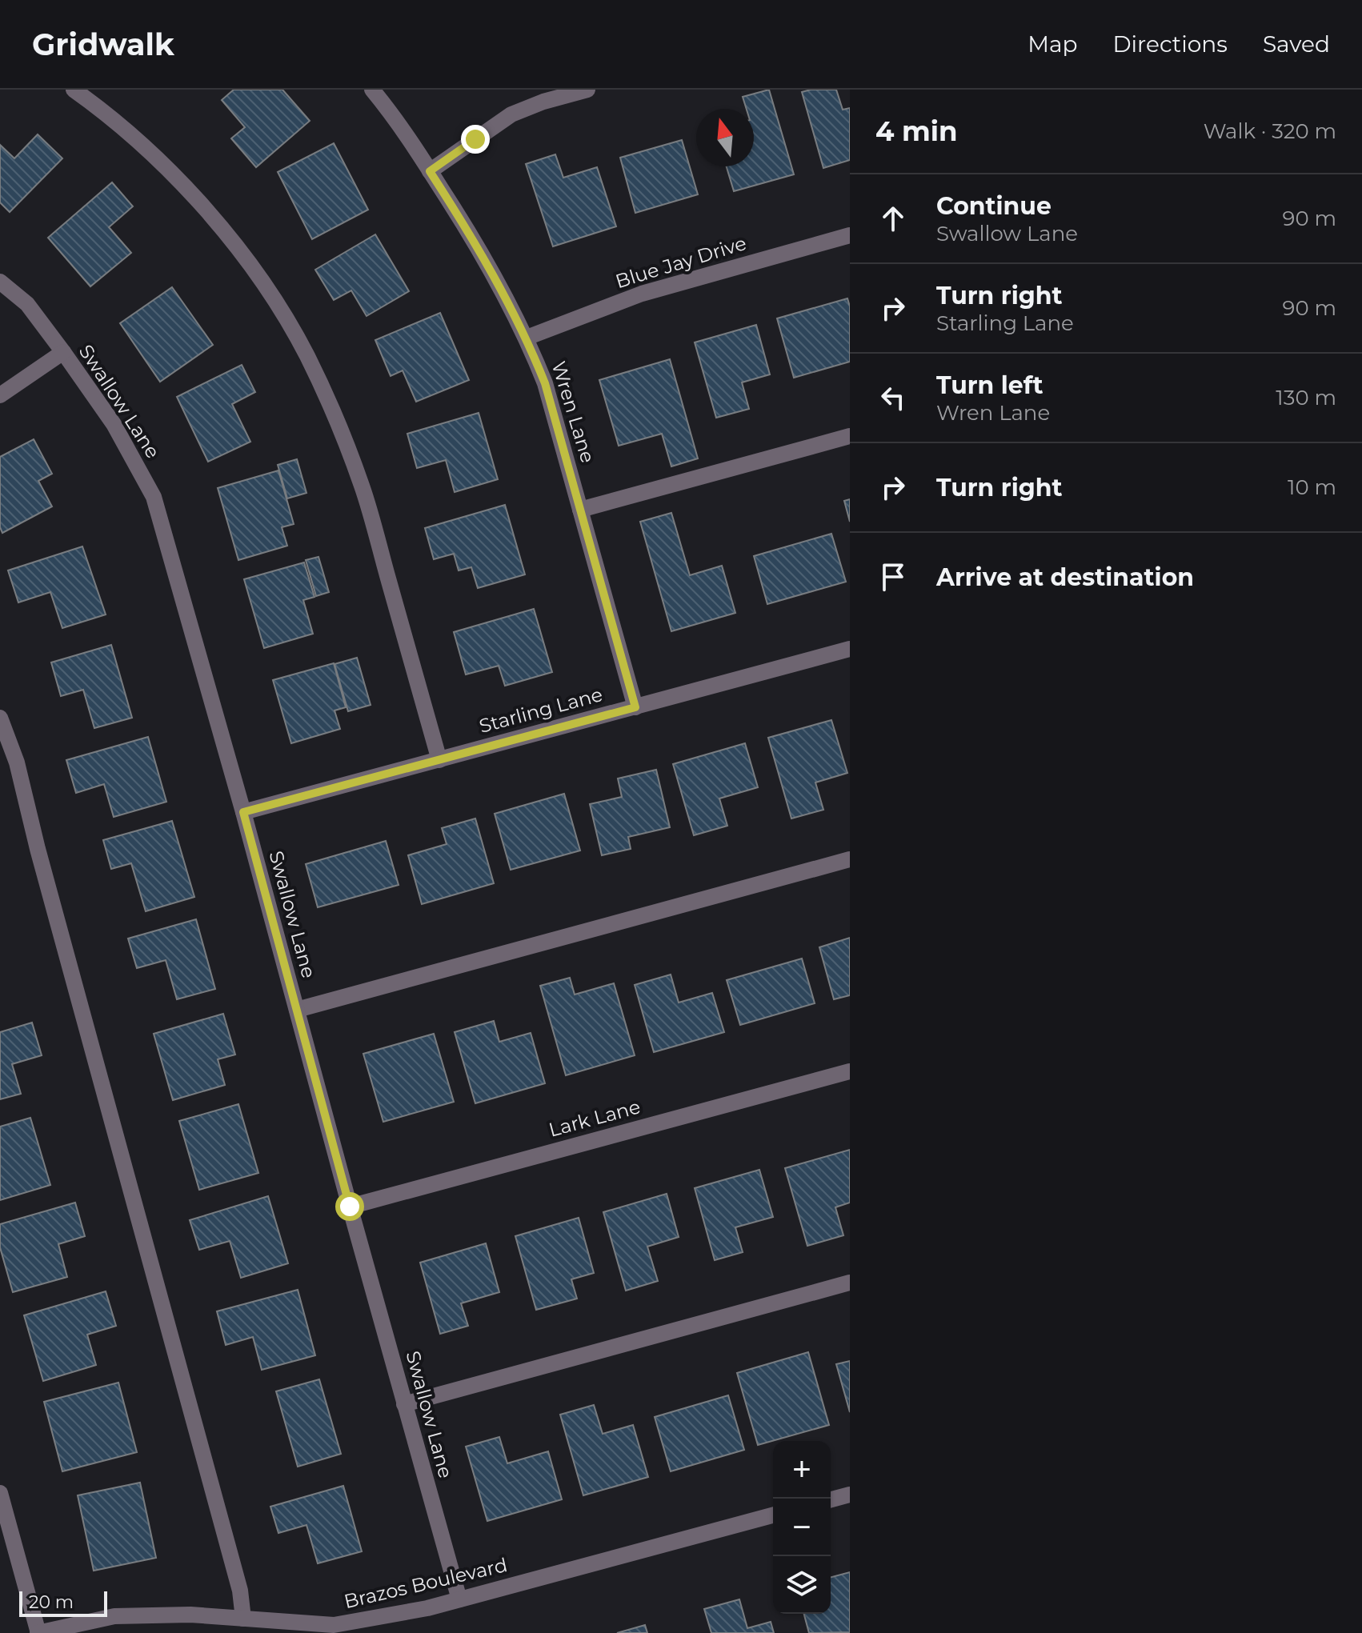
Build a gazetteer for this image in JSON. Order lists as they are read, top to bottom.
{
  "streets": {
    "street": [
      "Blue Jay Drive",
      "Swallow Lane",
      "Wren Lane",
      "Starling Lane",
      "Lark Lane",
      "Brazos Boulevard"
    ]
  },
  "crossings": [
    ["Blue Jay Drive", "Wren Lane"],
    ["Swallow Lane", "Starling Lane"],
    ["Swallow Lane", "Lark Lane"],
    ["Swallow Lane", "Brazos Boulevard"],
    ["Wren Lane", "Starling Lane"]
  ],
  "scale_bar": "20 m",
  "north": "top",
  "page": {
    "header": "Gridwalk",
    "nav": ["Map", "Directions", "Saved"],
    "heading": ["4 min", "Walk · 320 m"],
    "list": [
      ["Continue", "Swallow Lane", "90 m"],
      ["Turn right", "Starling Lane", "90 m"],
      ["Turn left", "Wren Lane", "130 m"],
      ["Turn right", "10 m"],
      "Arrive at destination"
    ],
    "map_buttons": ["+", "−"],
    "scale": "20 m"
  }
}
